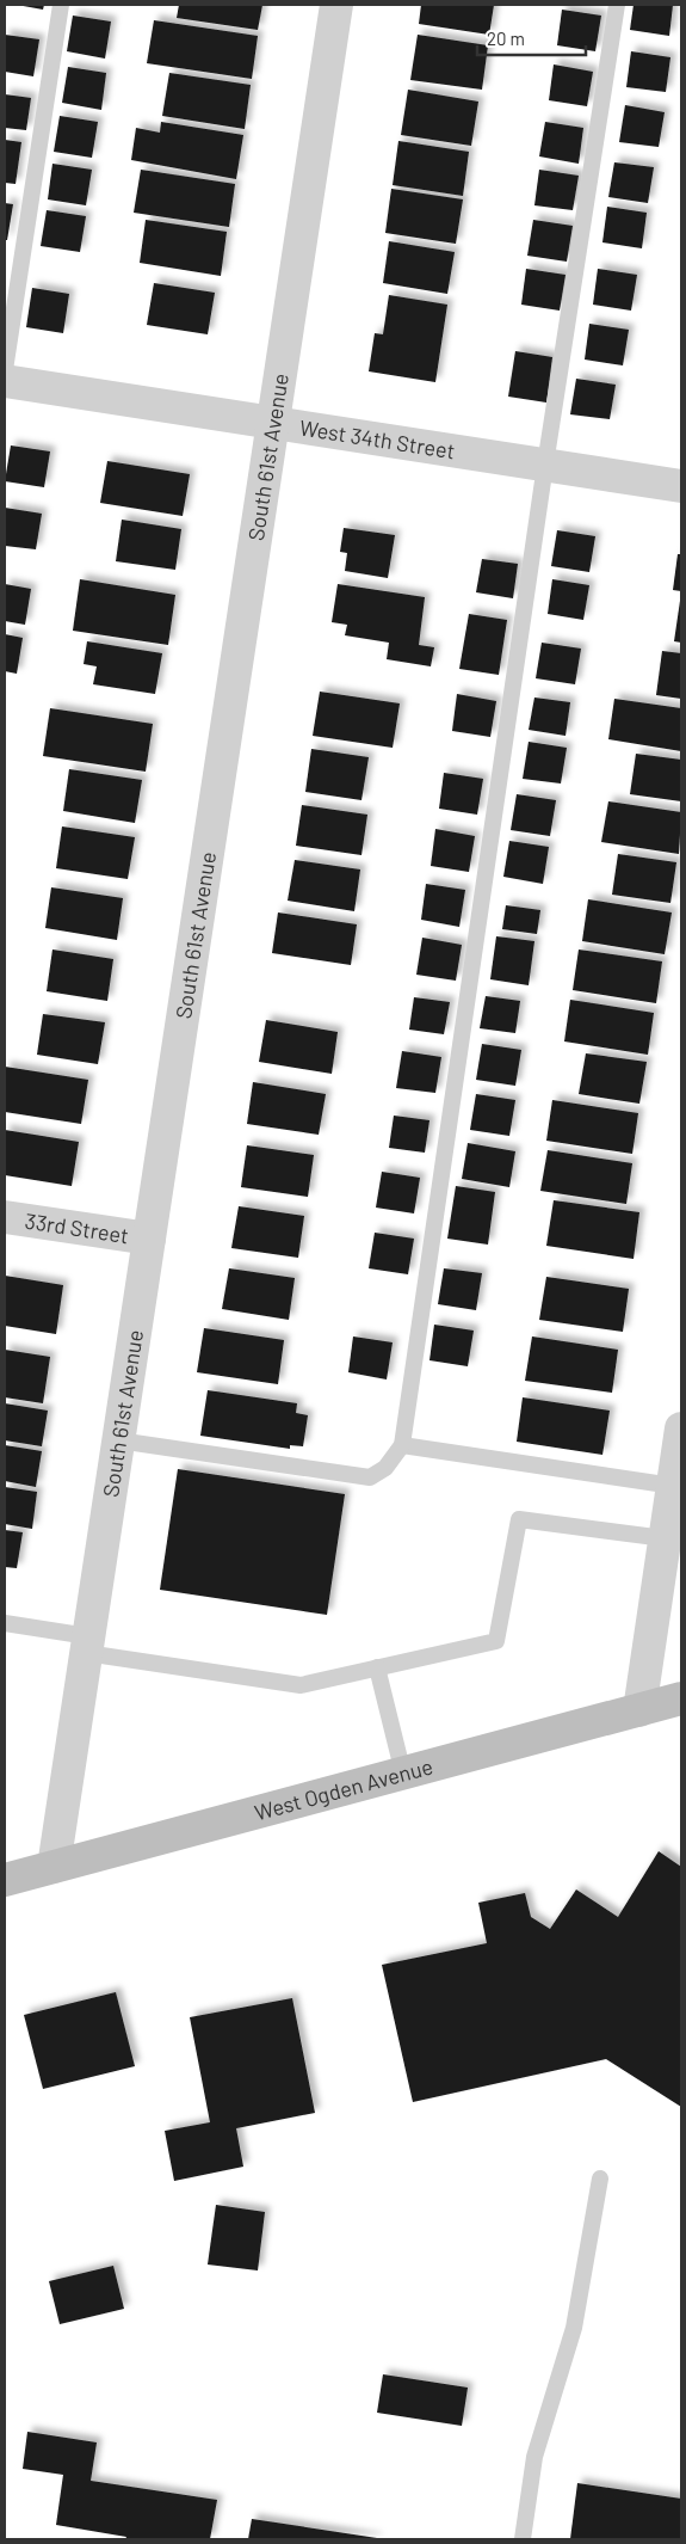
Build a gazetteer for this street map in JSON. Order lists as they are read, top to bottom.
{
  "streets": {
    "main road": ["West Ogden Avenue"],
    "street": ["West 34th Street", "South 61st Avenue", "33rd Street"]
  },
  "crossings": [
    ["West 34th Street", "South 61st Avenue"],
    ["South 61st Avenue", "33rd Street"],
    ["South 61st Avenue", "West Ogden Avenue"]
  ],
  "scale_bar": "20 m"
}
